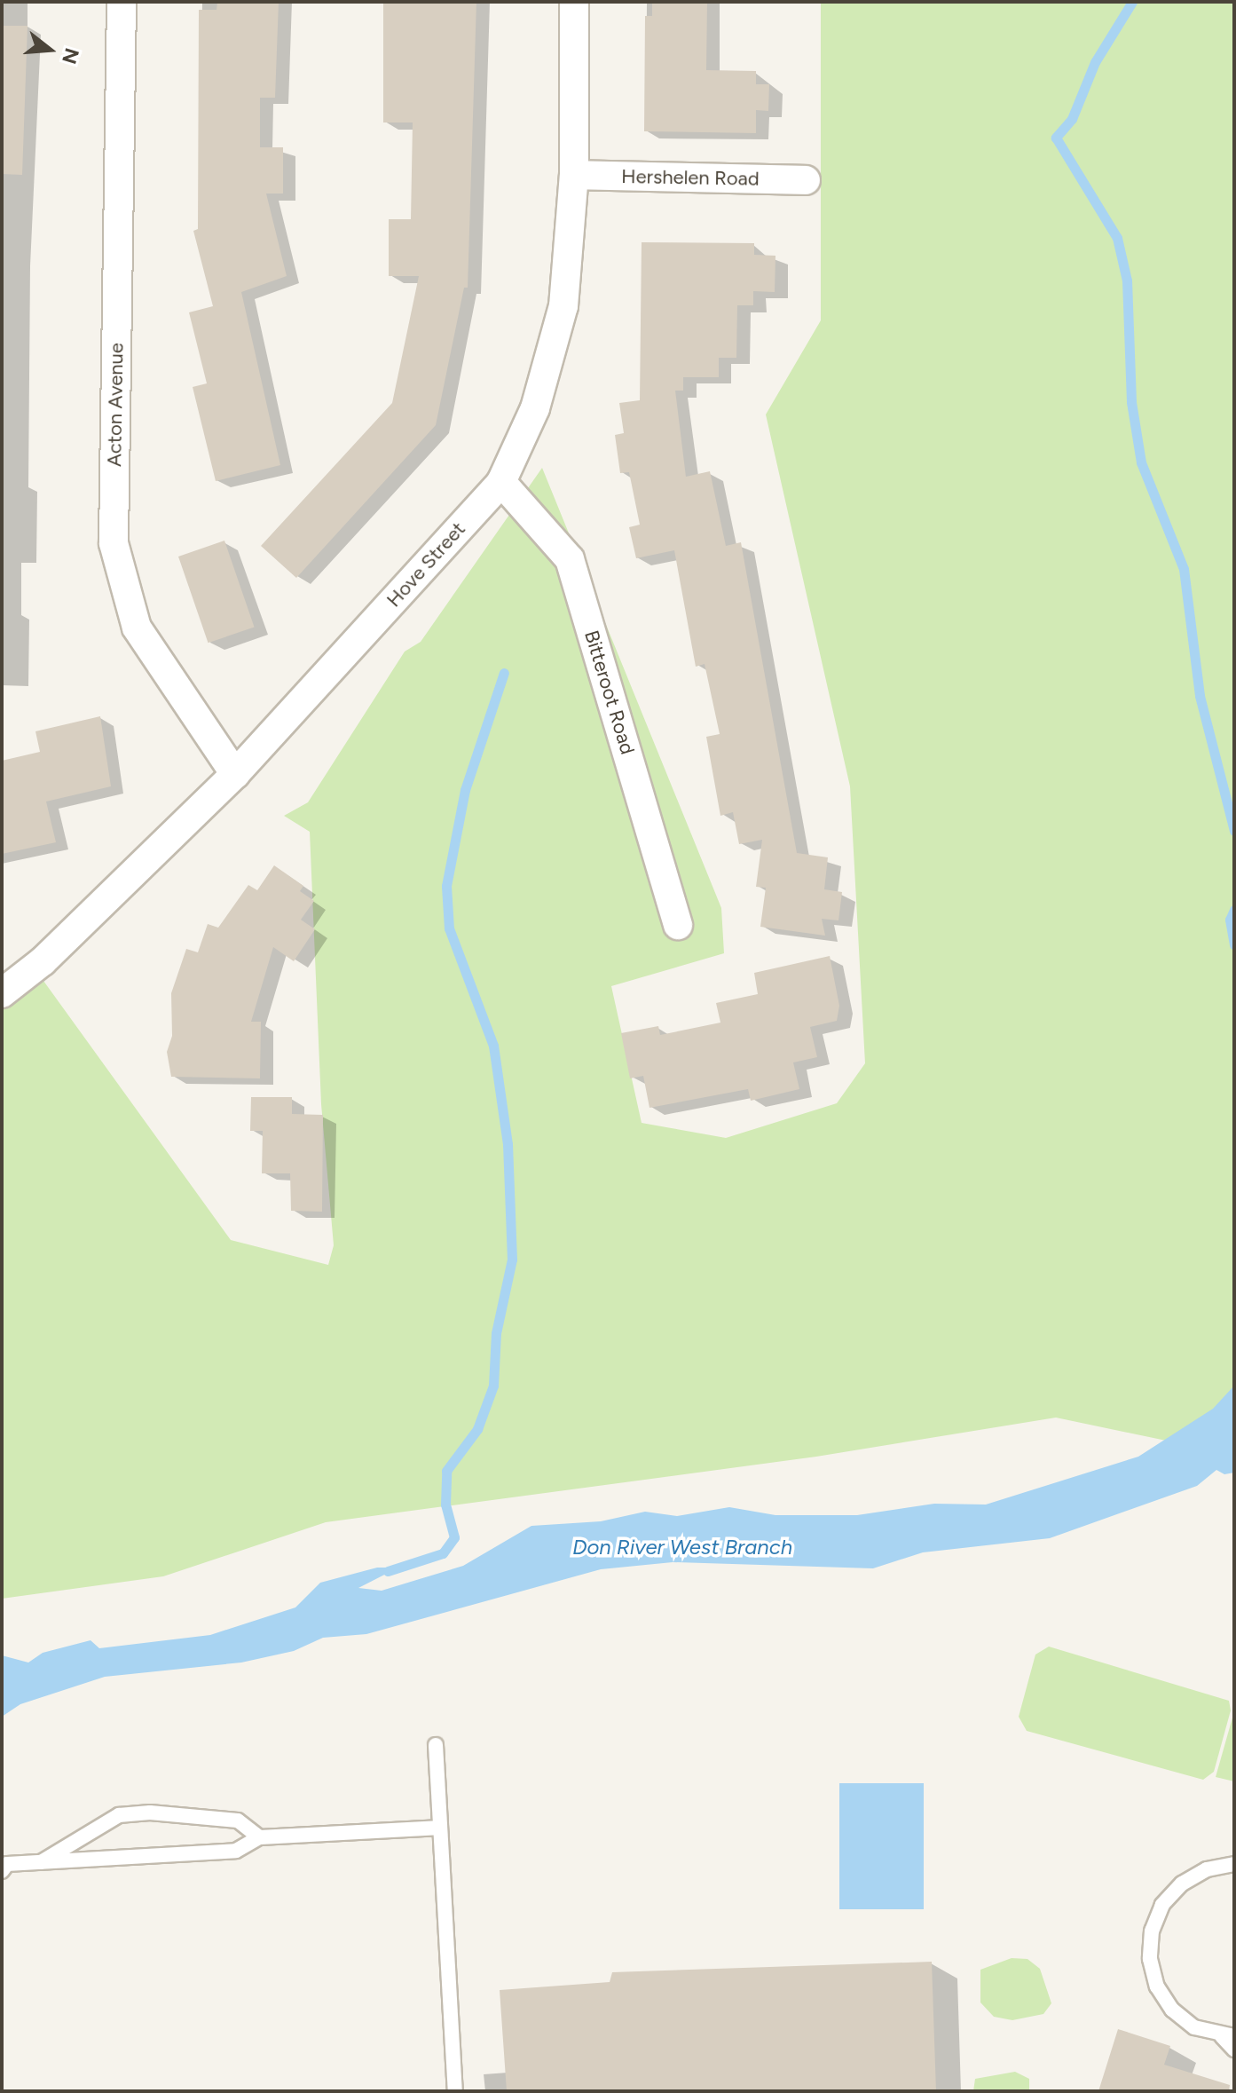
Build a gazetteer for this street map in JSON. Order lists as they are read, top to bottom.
{
  "streets": {
    "street": [
      "Hershelen Road",
      "Acton Avenue",
      "Hove Street",
      "Bitteroot Road"
    ]
  },
  "crossings": [
    ["Hershelen Road", "Hove Street"],
    ["Acton Avenue", "Hove Street"],
    ["Hove Street", "Bitteroot Road"]
  ],
  "water": ["Don River West Branch"],
  "north": "right"
}
